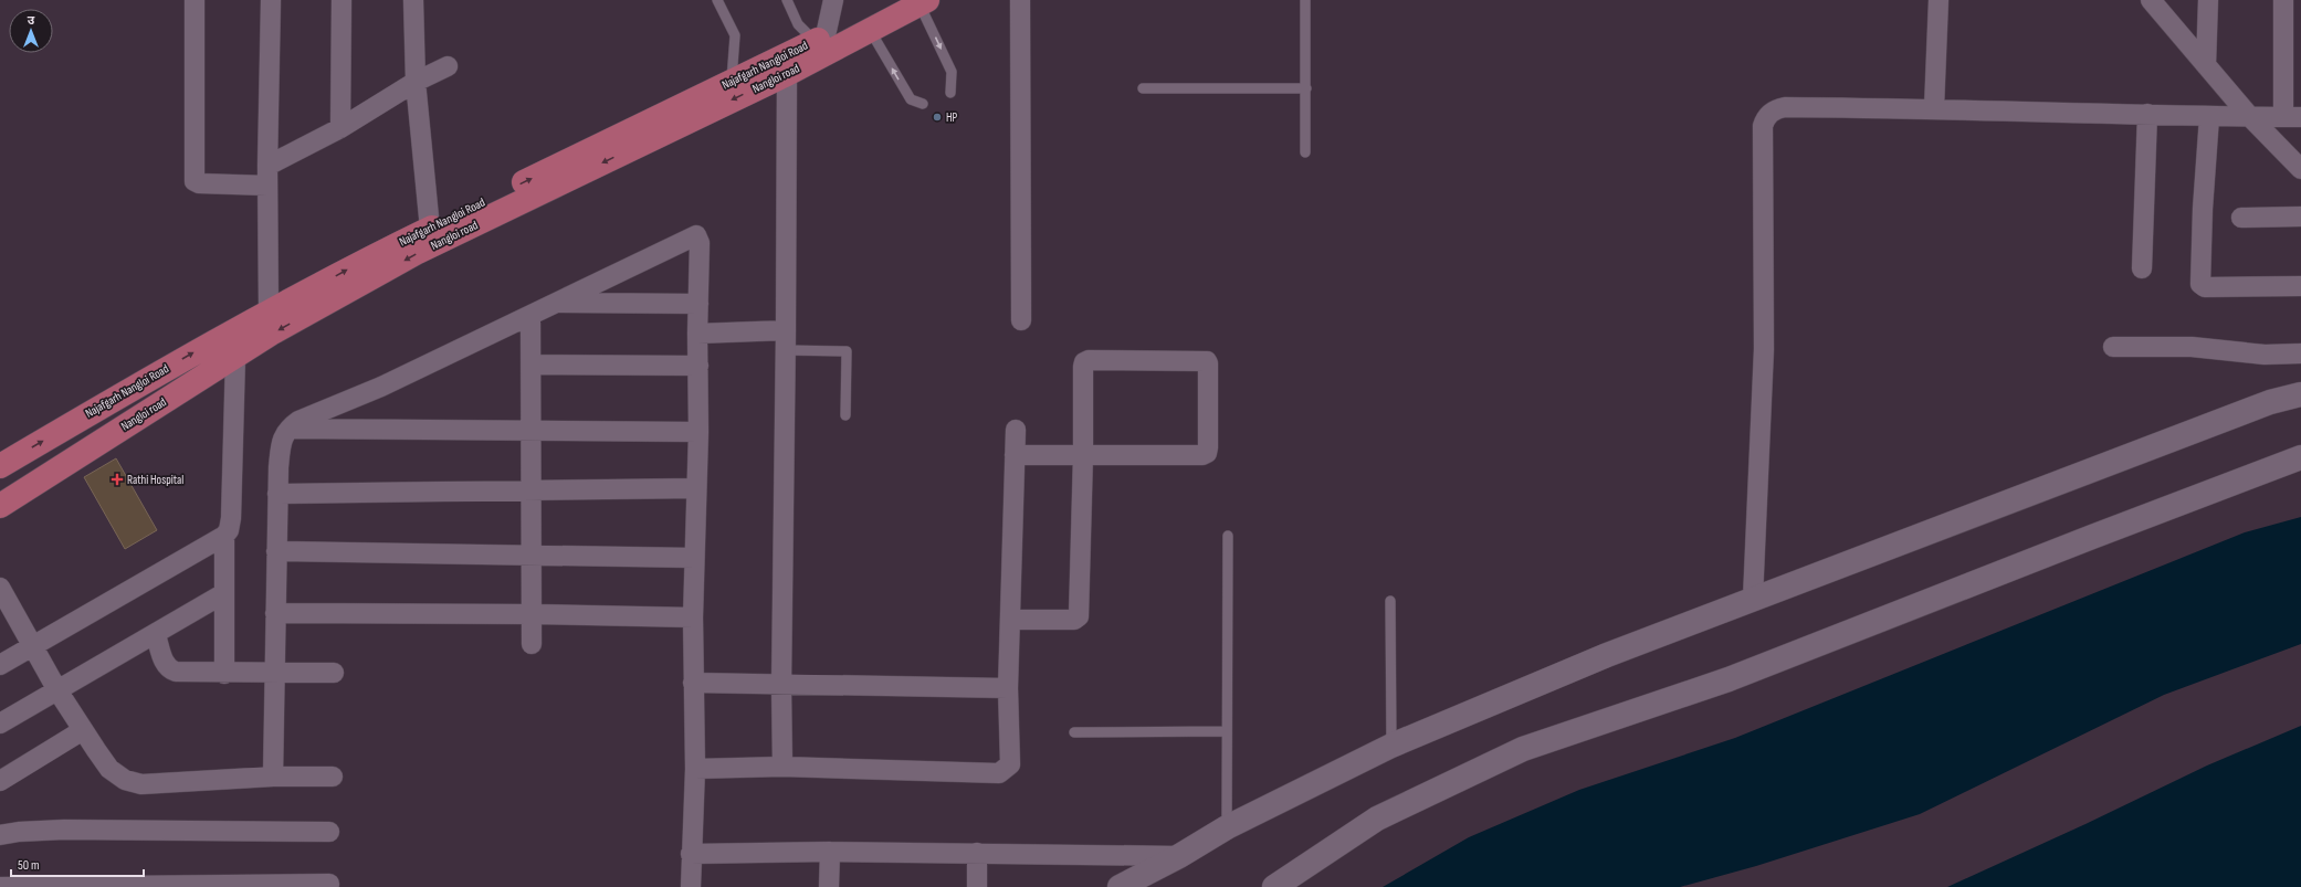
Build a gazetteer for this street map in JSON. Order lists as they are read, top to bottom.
{
  "streets": {
    "main road": ["Najafgarh Nangloi Road", "Nangloi road"]
  },
  "crossings": [
    ["Najafgarh Nangloi Road", "Nangloi road"]
  ],
  "one_way": ["Najafgarh Nangloi Road", "Nangloi road"],
  "places": {
    "other": ["HP"],
    "health": ["Rathi Hospital"]
  },
  "scale_bar": "50 m",
  "north": "top"
}
